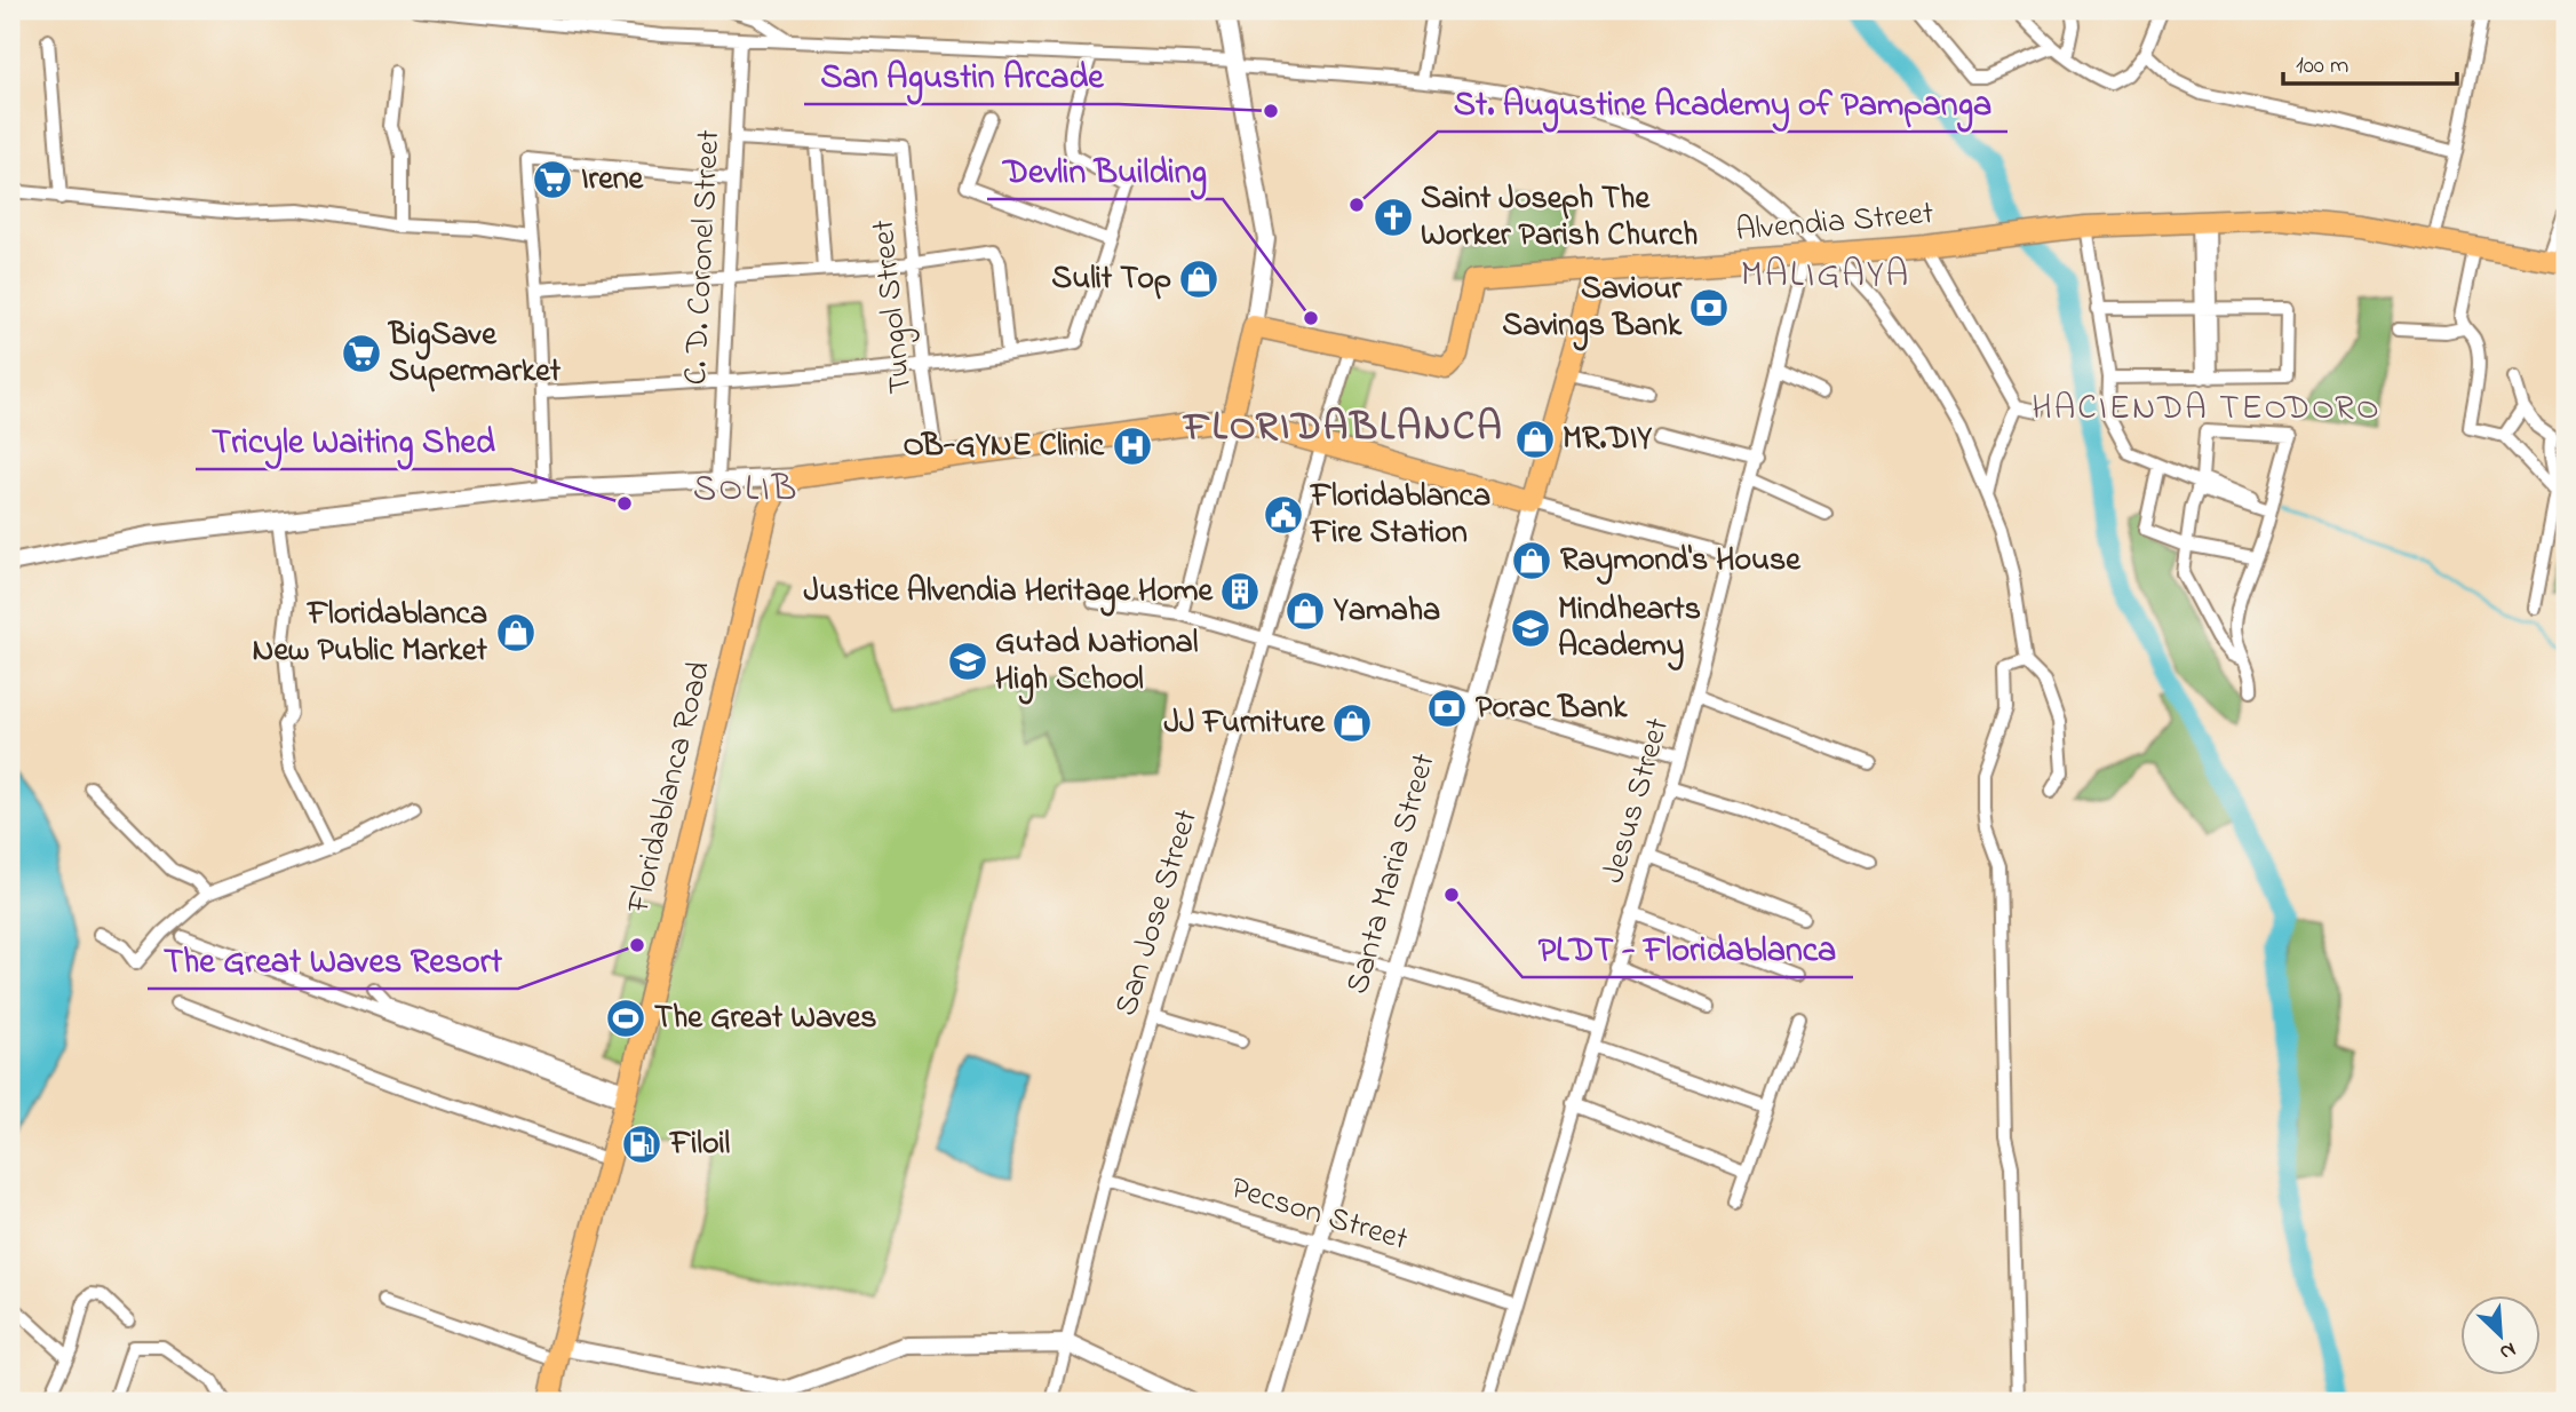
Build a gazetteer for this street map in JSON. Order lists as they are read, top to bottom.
{
  "streets": {
    "main road": ["Alvendia Street", "Floridablanca Road", "Santa Maria Street"],
    "street": [
      "C. D. Coronel Street",
      "Tungol Street",
      "Jesus Street",
      "San Jose Street",
      "Pecson Street"
    ]
  },
  "crossings": [
    ["Alvendia Street", "Jesus Street"],
    ["Alvendia Street", "Santa Maria Street"],
    ["Alvendia Street", "San Jose Street"],
    ["Jesus Street", "Pecson Street"],
    ["Santa Maria Street", "Pecson Street"],
    ["San Jose Street", "Pecson Street"]
  ],
  "districts": [
    "MALIGAYA",
    "HACIENDA TEODORO",
    "FLORIDABLANCA",
    "SOLIB"
  ],
  "places": {
    "other": [
      "San Agustin Arcade",
      "St. Augustine Academy of Pampanga",
      "Devlin Building",
      "Tricyle Waiting Shed",
      "PLDT - Floridablanca",
      "The Great Waves Resort"
    ],
    "supermarket": ["Irene", "BigSave Supermarket"],
    "church": ["Saint Joseph The Worker Parish Church"],
    "shop": [
      "Sulit Top",
      "MR.DIY",
      "Raymond's House",
      "Yamaha",
      "Floridablanca New Public Market",
      "JJ Furniture"
    ],
    "bank": ["Saviour Savings Bank", "Porac Bank"],
    "hospital": ["OB-GYNE Clinic"],
    "public building": ["Floridablanca Fire Station"],
    "building": ["Justice Alvendia Heritage Home"],
    "school or university": ["Mindhearts Academy", "Gutad National High School"],
    "sports": ["The Great Waves"],
    "fuel station": ["Filoil"]
  },
  "scale_bar": "100 m",
  "north": "bottom right"
}
